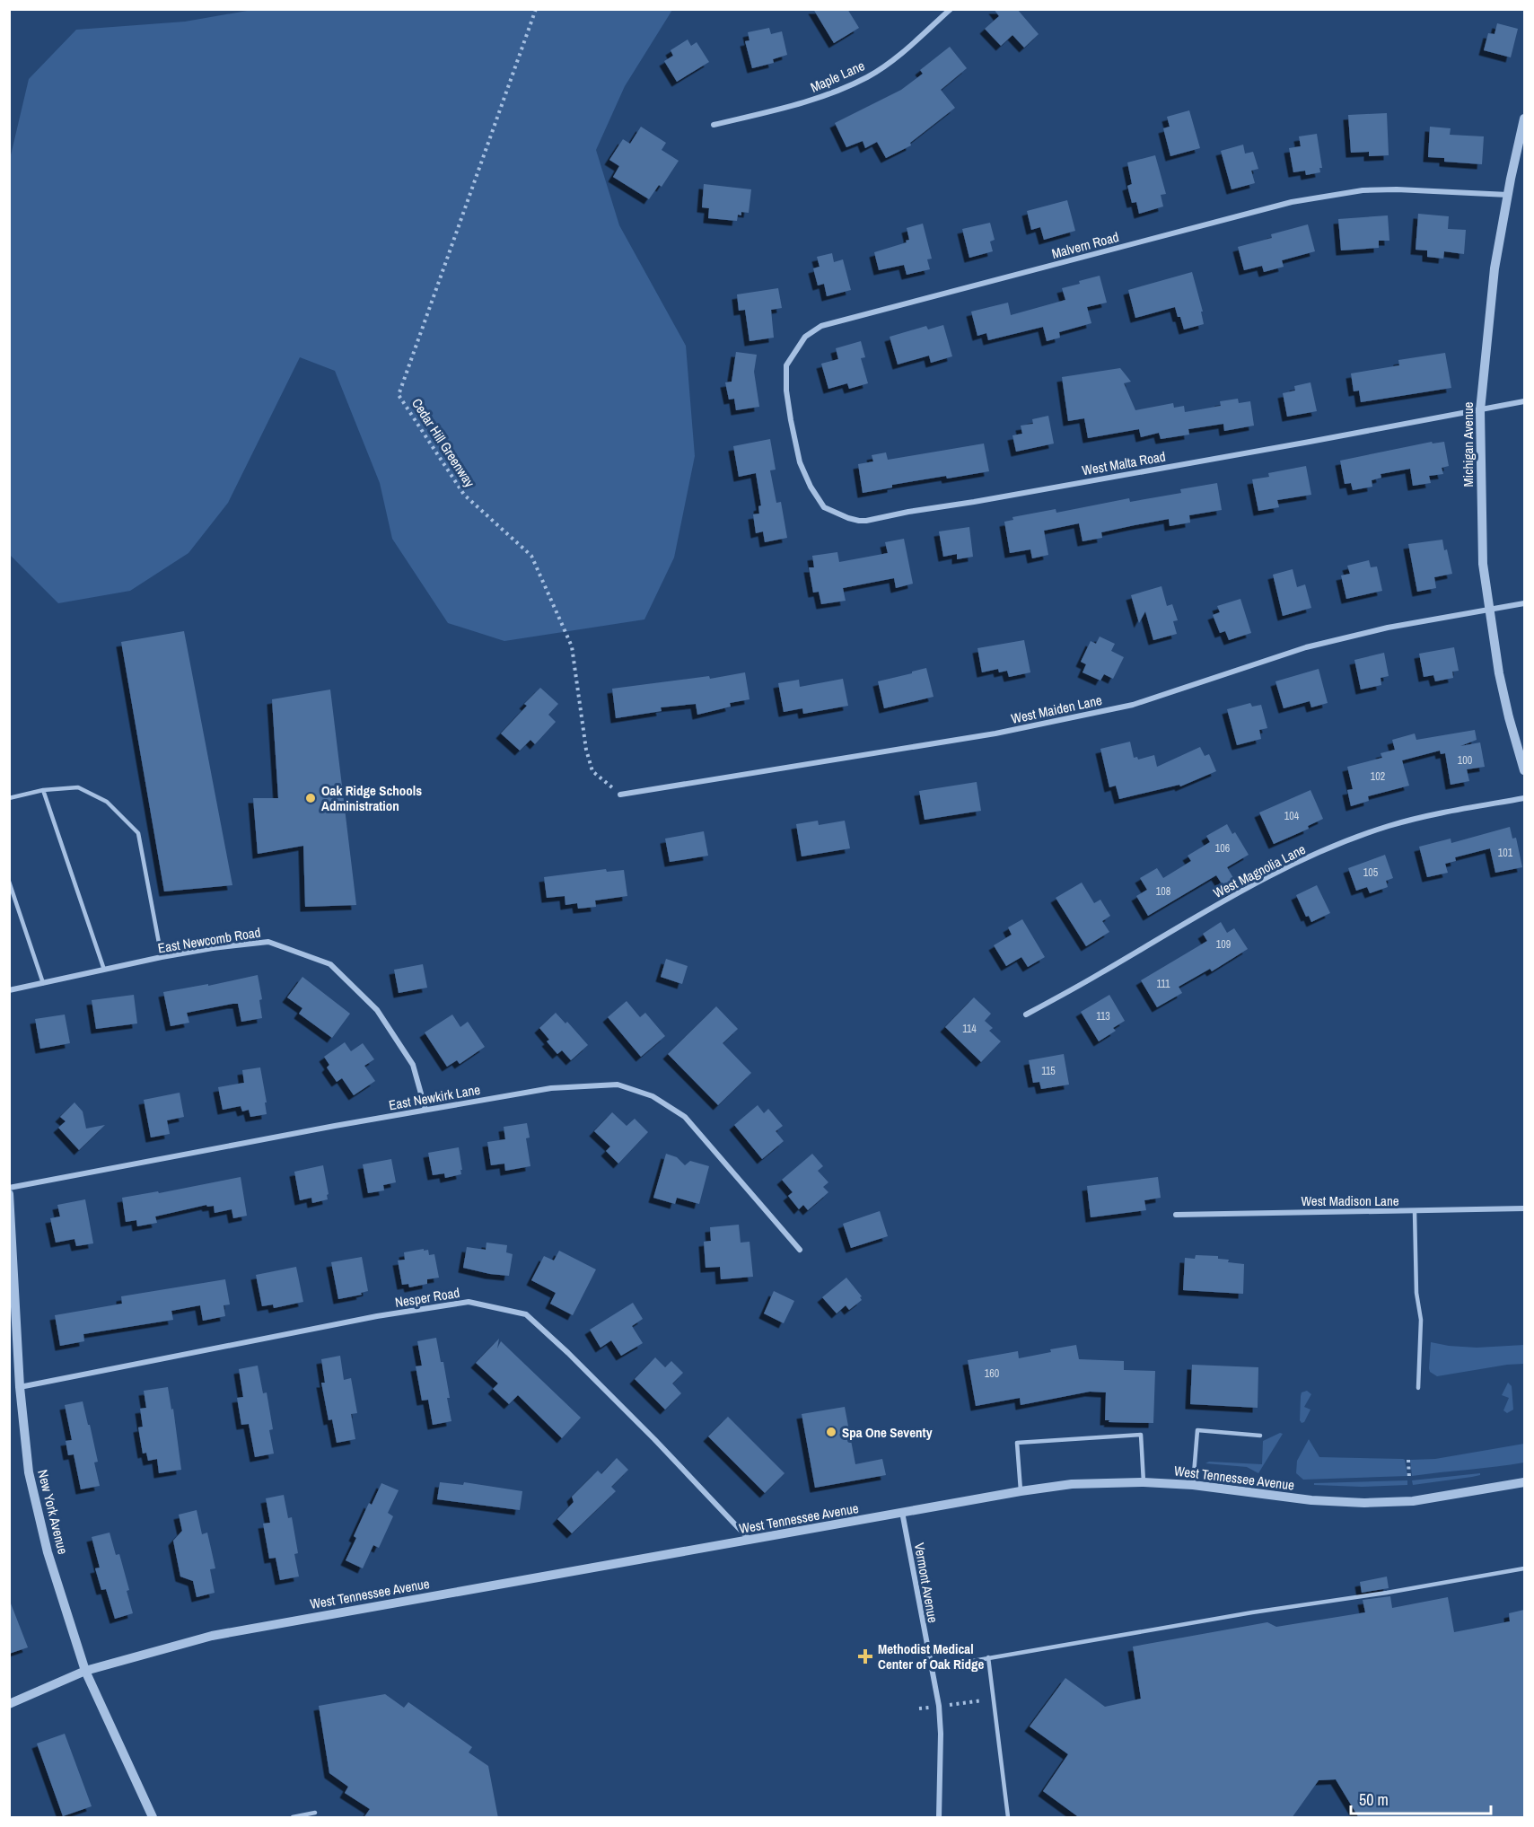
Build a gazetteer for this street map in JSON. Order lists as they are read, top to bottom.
{
  "streets": {
    "street": [
      "Maple Lane",
      "Malvern Road",
      "Michigan Avenue",
      "West Malta Road",
      "West Maiden Lane",
      "West Magnolia Lane",
      "East Newcomb Road",
      "East Newkirk Lane",
      "West Madison Lane",
      "Nesper Road",
      "West Tennessee Avenue",
      "New York Avenue",
      "Vermont Avenue"
    ],
    "path": ["Cedar Hill Greenway"]
  },
  "crossings": [
    ["Malvern Road", "Michigan Avenue"],
    ["Malvern Road", "West Malta Road"],
    ["Cedar Hill Greenway", "West Maiden Lane"],
    ["Michigan Avenue", "West Malta Road"],
    ["Michigan Avenue", "West Maiden Lane"],
    ["East Newcomb Road", "East Newkirk Lane"],
    ["Nesper Road", "West Tennessee Avenue"],
    ["Nesper Road", "New York Avenue"],
    ["West Tennessee Avenue", "New York Avenue"],
    ["West Tennessee Avenue", "Vermont Avenue"]
  ],
  "places": {
    "other": ["Oak Ridge Schools Administration", "Spa One Seventy"],
    "health": ["Methodist Medical Center of Oak Ridge"]
  },
  "house_numbers": [
    "100",
    "102",
    "104",
    "106",
    "101",
    "105",
    "108",
    "109",
    "111",
    "113",
    "114",
    "115",
    "160"
  ],
  "scale_bar": "50 m"
}
